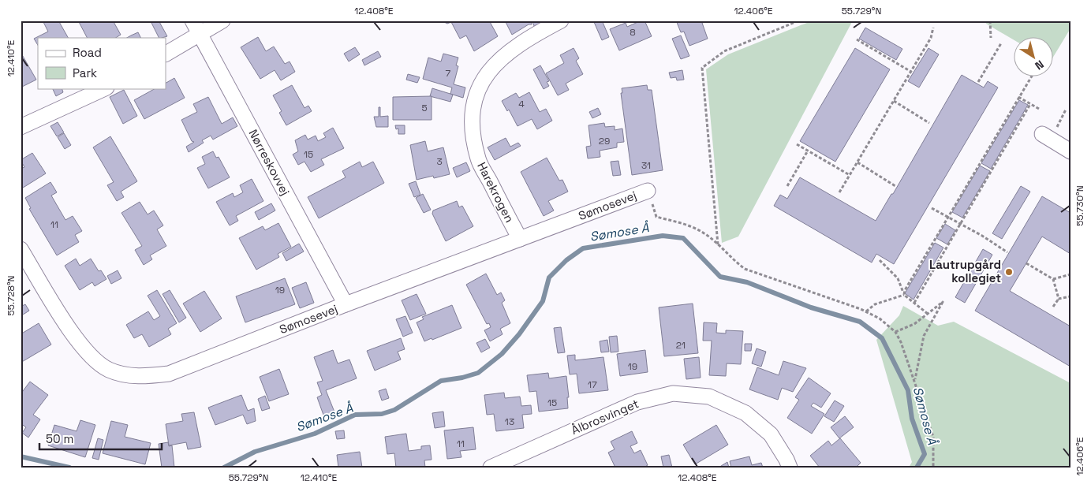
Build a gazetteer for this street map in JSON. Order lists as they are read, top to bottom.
{
  "streets": {
    "street": [
      "Nørreskovvej",
      "Harekrogen",
      "Sømosevej",
      "Ålbrosvinget"
    ]
  },
  "crossings": [
    ["Nørreskovvej", "Sømosevej"],
    ["Harekrogen", "Sømosevej"]
  ],
  "water": ["Sømose Å"],
  "places": ["Lautrupgård kollegiet"],
  "house_numbers": [
    "8",
    "7",
    "4",
    "5",
    "29",
    "15",
    "3",
    "31",
    "11",
    "19",
    "21",
    "19",
    "17",
    "15",
    "13",
    "11"
  ],
  "legend": ["Road", "Park"],
  "scale_bar": "50 m",
  "north": "bottom right",
  "coordinates": [
    "12.408°E",
    "12.406°E",
    "55.729°N",
    "12.410°E",
    "55.730°N",
    "55.728°N"
  ]
}
